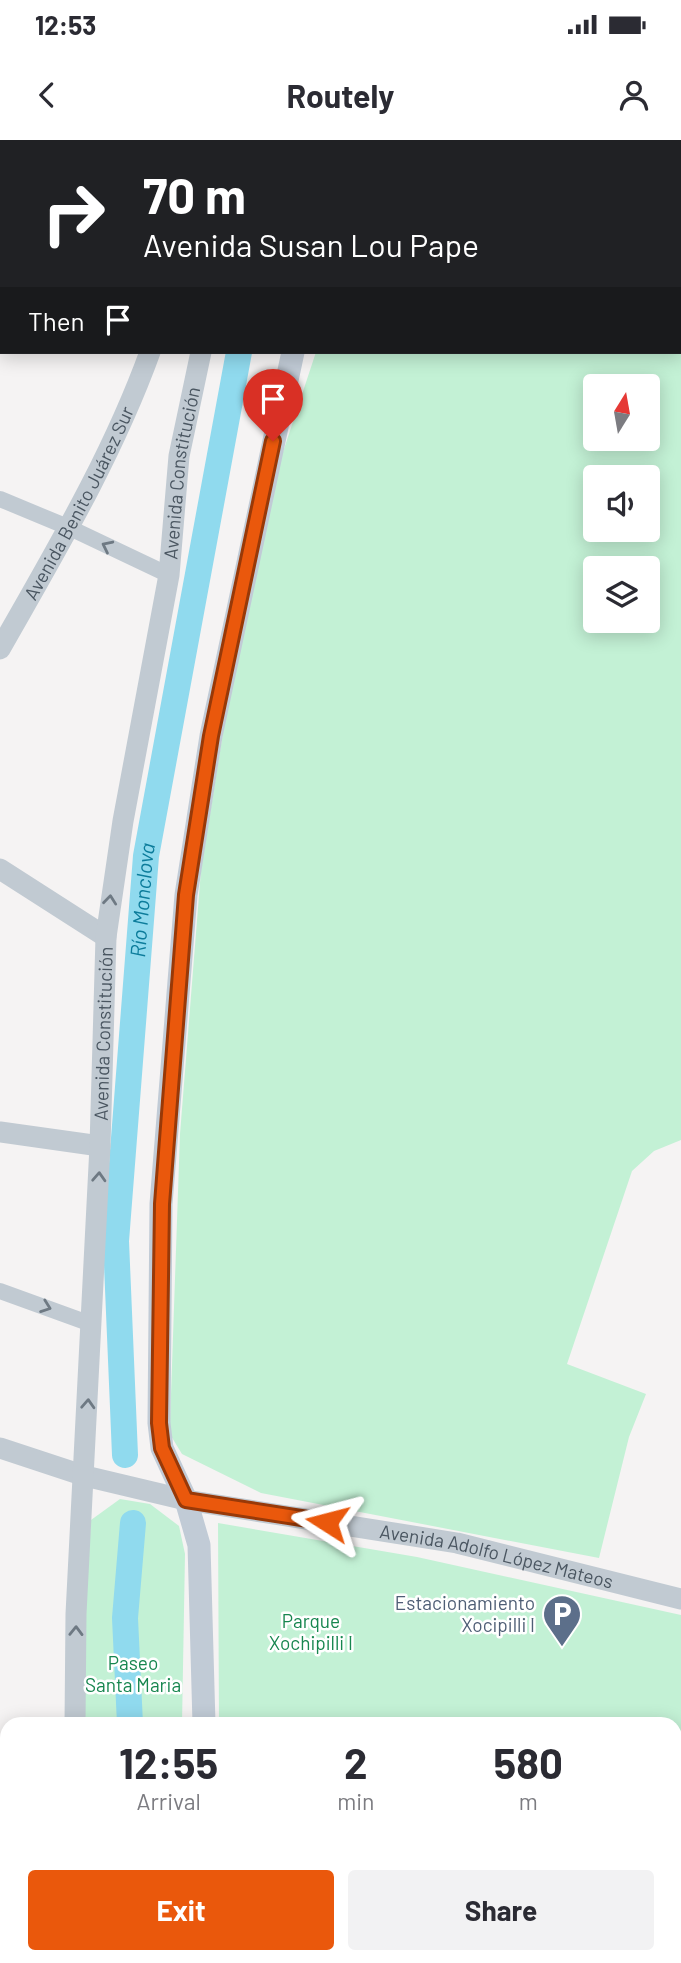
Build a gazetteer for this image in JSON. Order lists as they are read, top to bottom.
{
  "streets": {
    "street": ["Avenida Constitución", "Avenida Benito Juárez Sur", "Avenida Adolfo López Mateos"]
  },
  "crossings": [
    ["Avenida Constitución", "Avenida Adolfo López Mateos"]
  ],
  "one_way": ["Avenida Constitución"],
  "water": ["Río Monclova"],
  "parks": ["Parque Xochipilli I", "Paseo Santa Maria"],
  "places": {
    "parking": ["Estacionamiento Xocipilli I"]
  },
  "north": "top",
  "page": {
    "status": "12:53",
    "header": "Routely",
    "turn": ["70 m", "Avenida Susan Lou Pape"],
    "then": "Then",
    "eta": [
      "12:55",
      "Arrival",
      "2",
      "min",
      "580",
      "m"
    ],
    "buttons": ["Exit", "Share"]
  }
}
